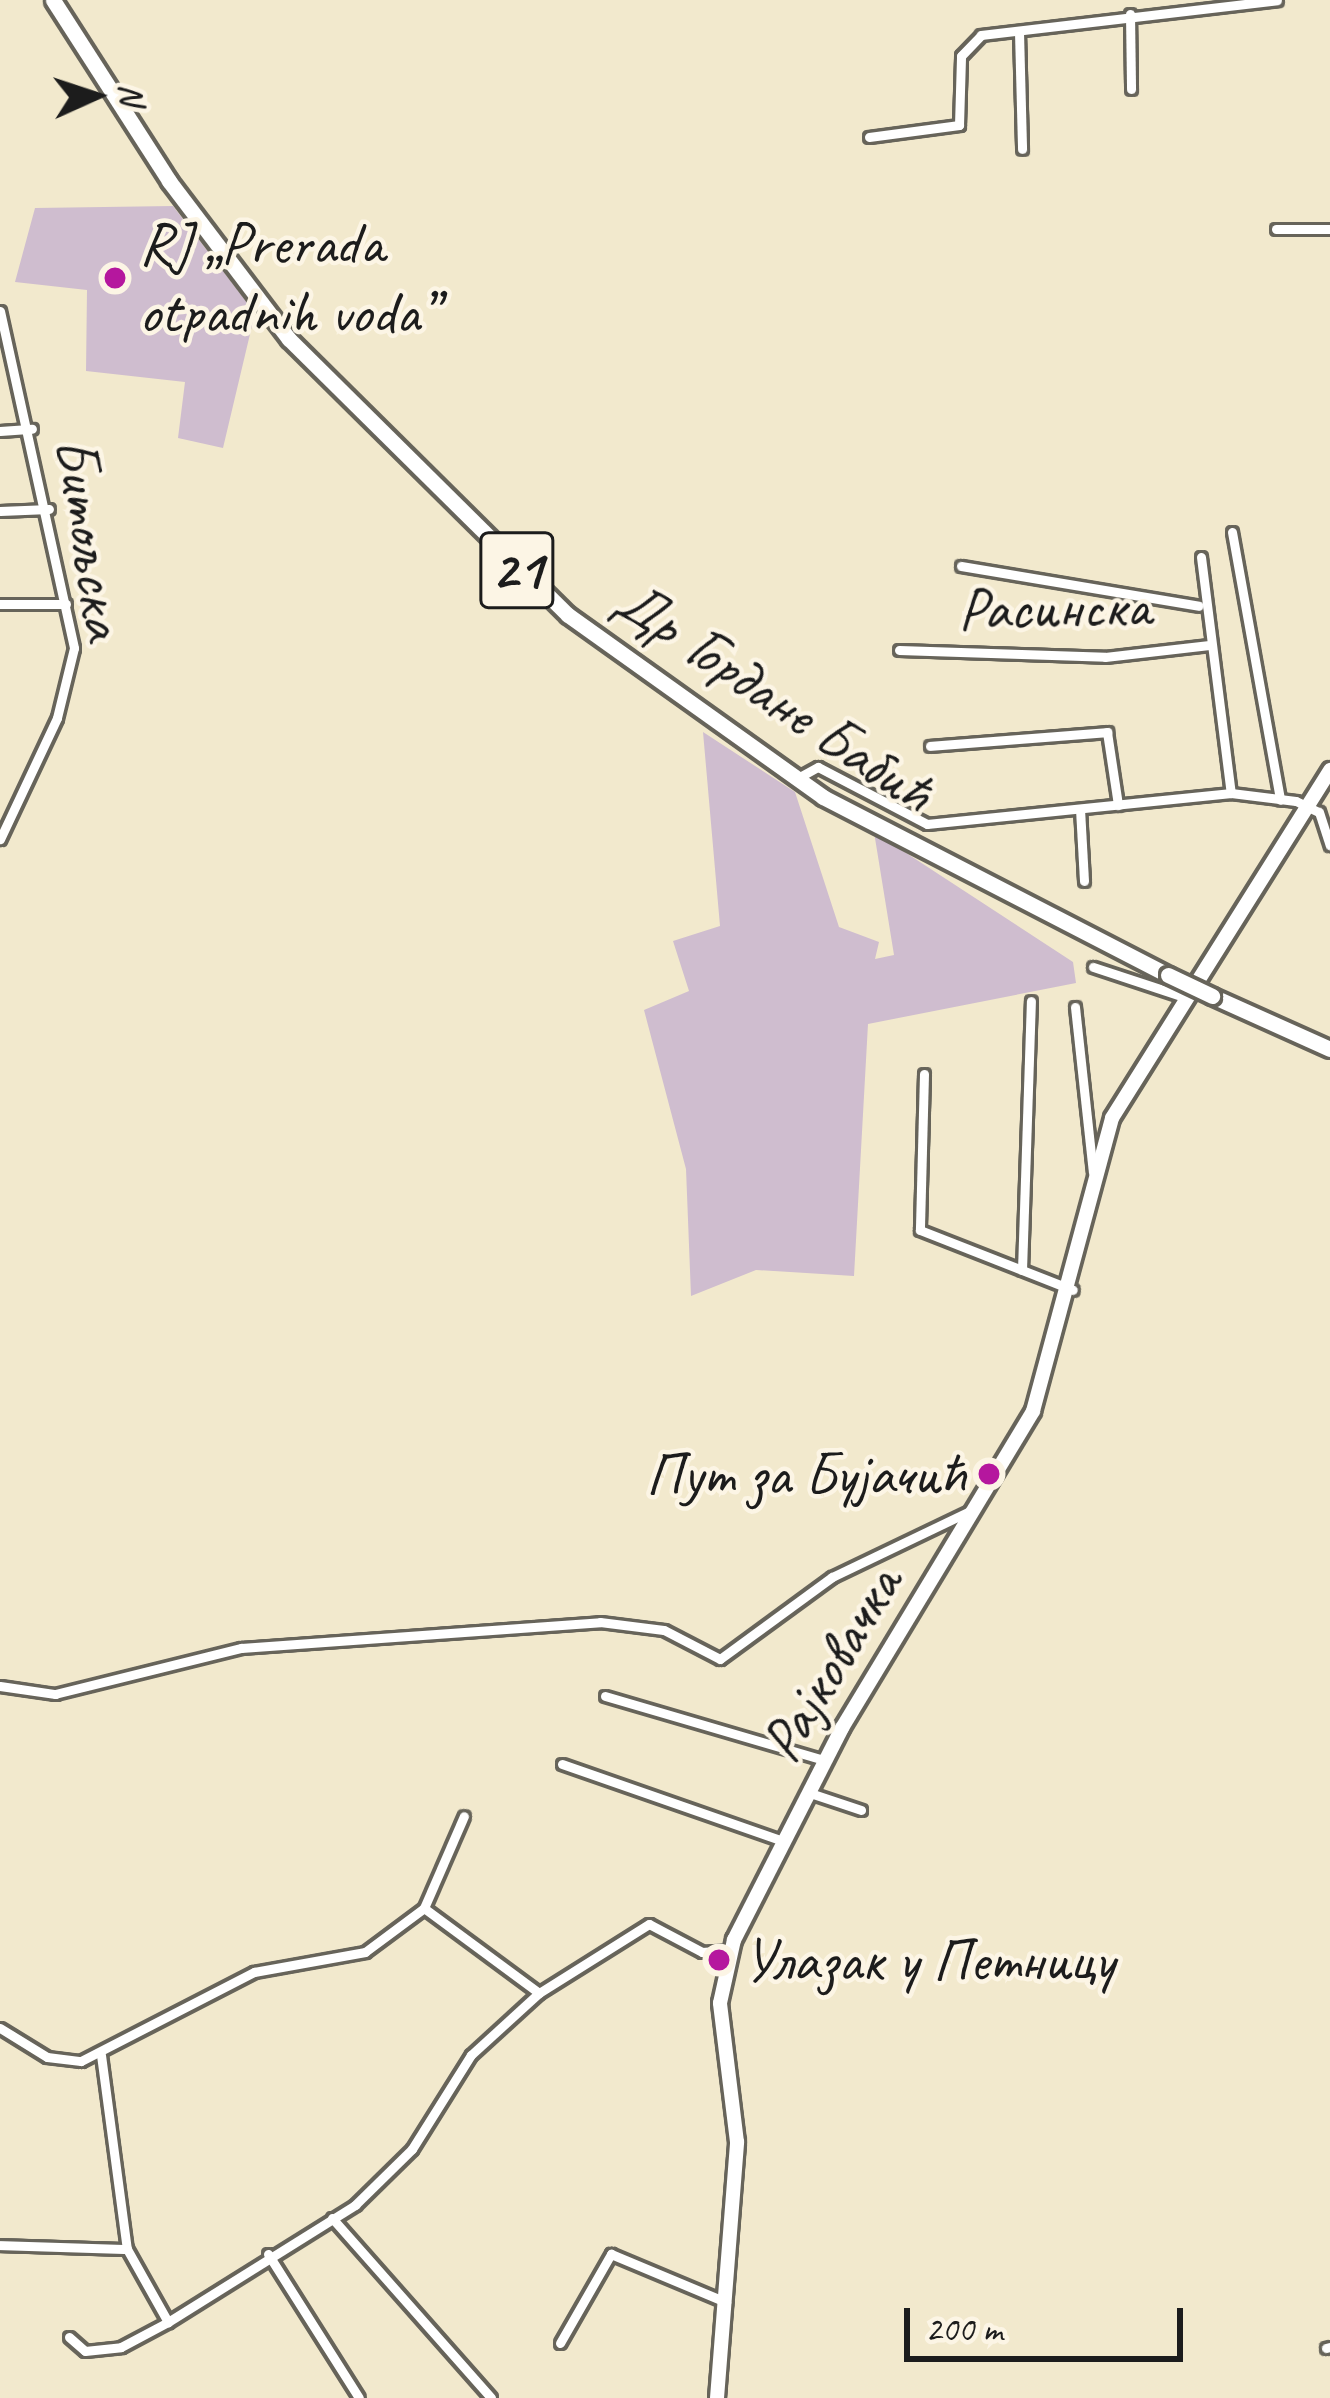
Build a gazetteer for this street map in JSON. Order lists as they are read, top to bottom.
{
  "streets": {
    "main road": ["21", "Др Гордане Бабић", "Рајковачка"],
    "street": ["Битољска", "Расинска"]
  },
  "places": ["RJ „Prerada otpadnih voda”", "Пут за Бујачић", "Улазак у Петницу"],
  "scale_bar": "200 m",
  "north": "right"
}
